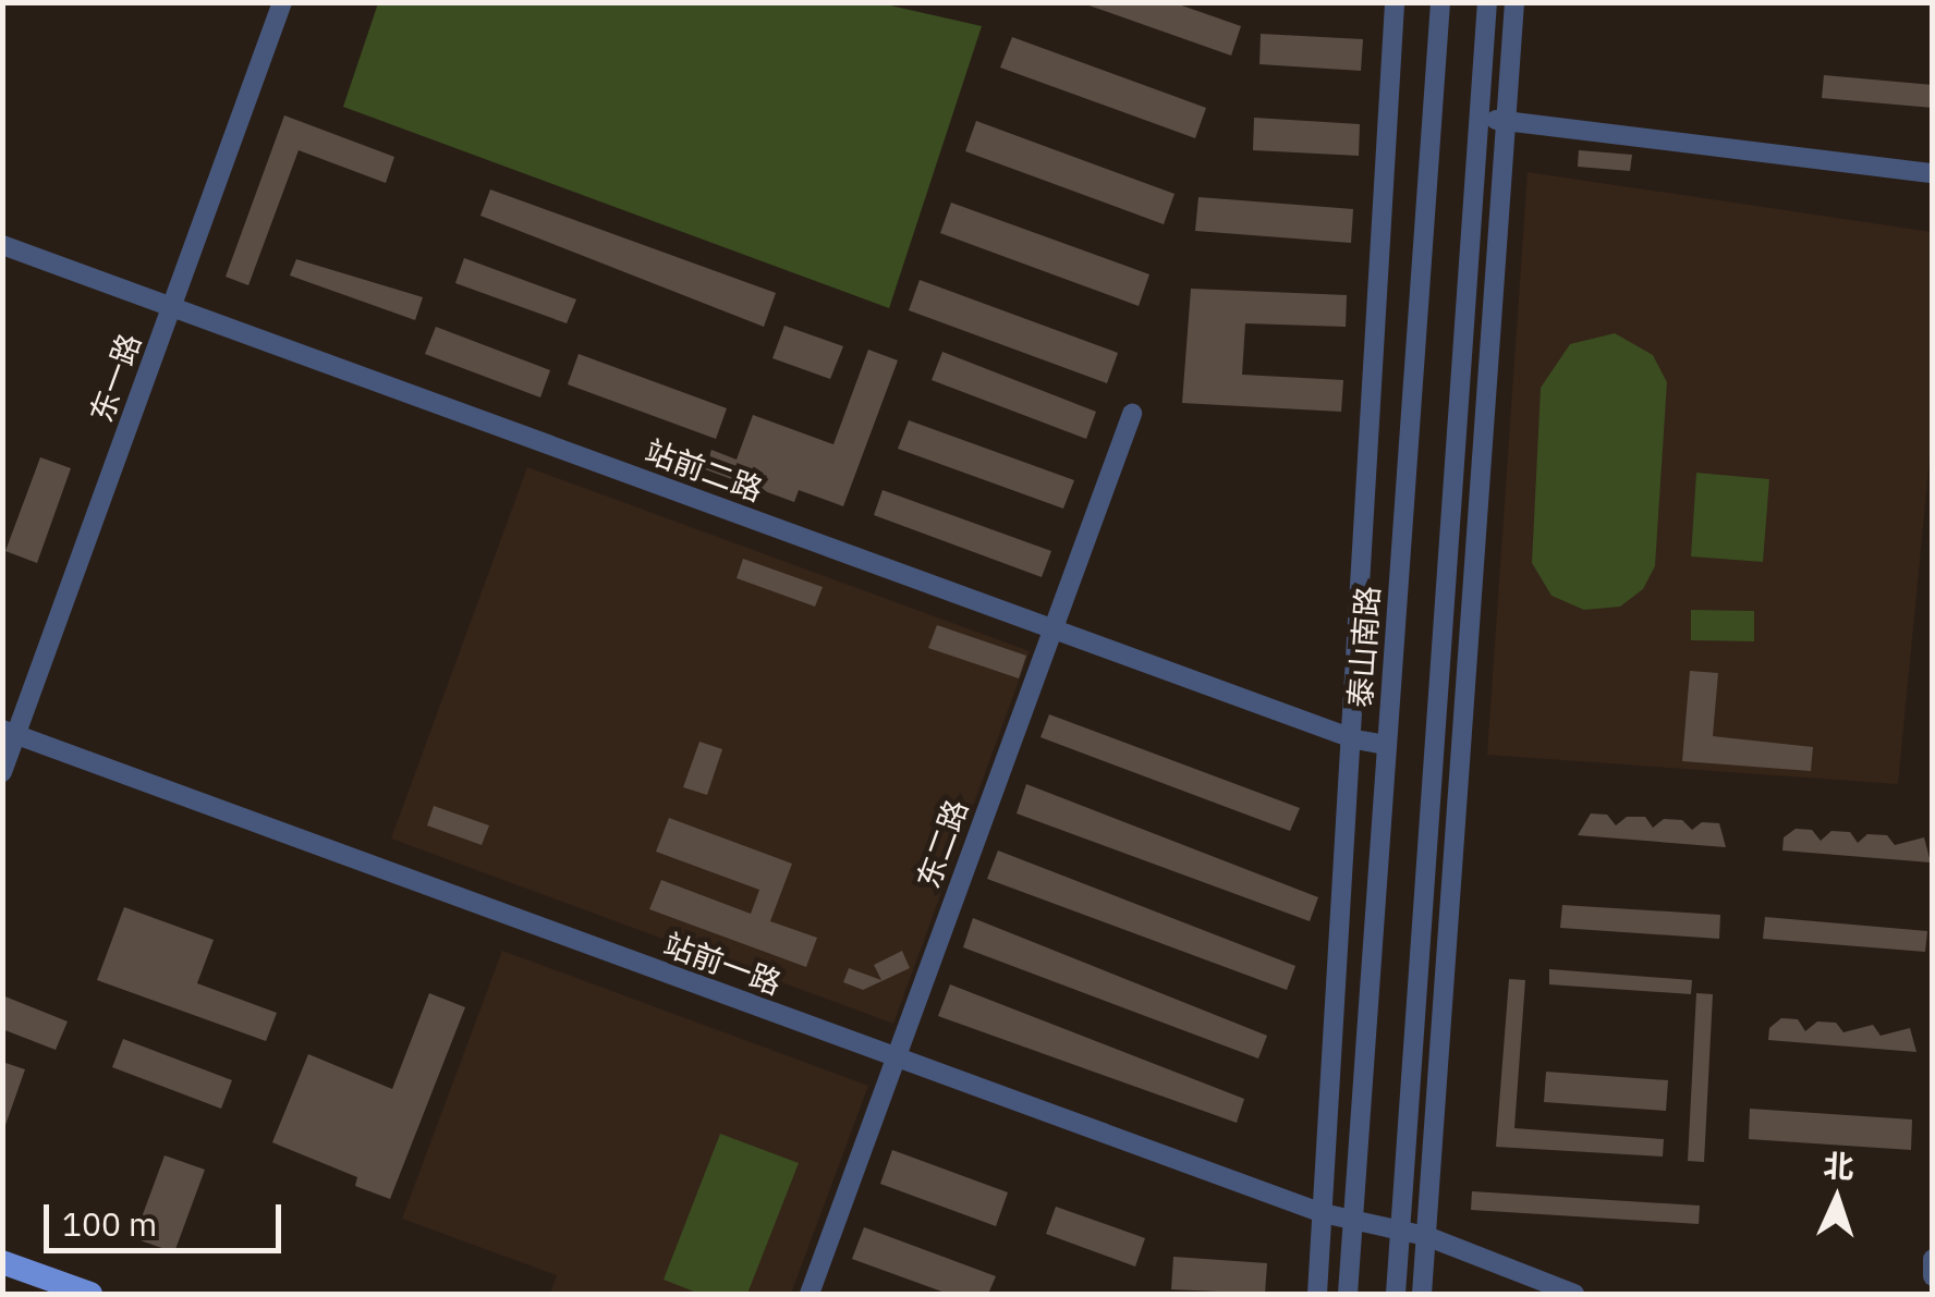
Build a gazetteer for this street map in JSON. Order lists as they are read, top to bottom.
{
  "streets": {
    "street": [
      "东一路",
      "站前二路",
      "泰山南路",
      "东二路",
      "站前一路"
    ]
  },
  "crossings": [
    ["东一路", "站前二路"],
    ["东一路", "站前一路"],
    ["站前二路", "泰山南路"],
    ["站前二路", "东二路"],
    ["泰山南路", "站前一路"],
    ["东二路", "站前一路"]
  ],
  "scale_bar": "100 m",
  "north": "top"
}
